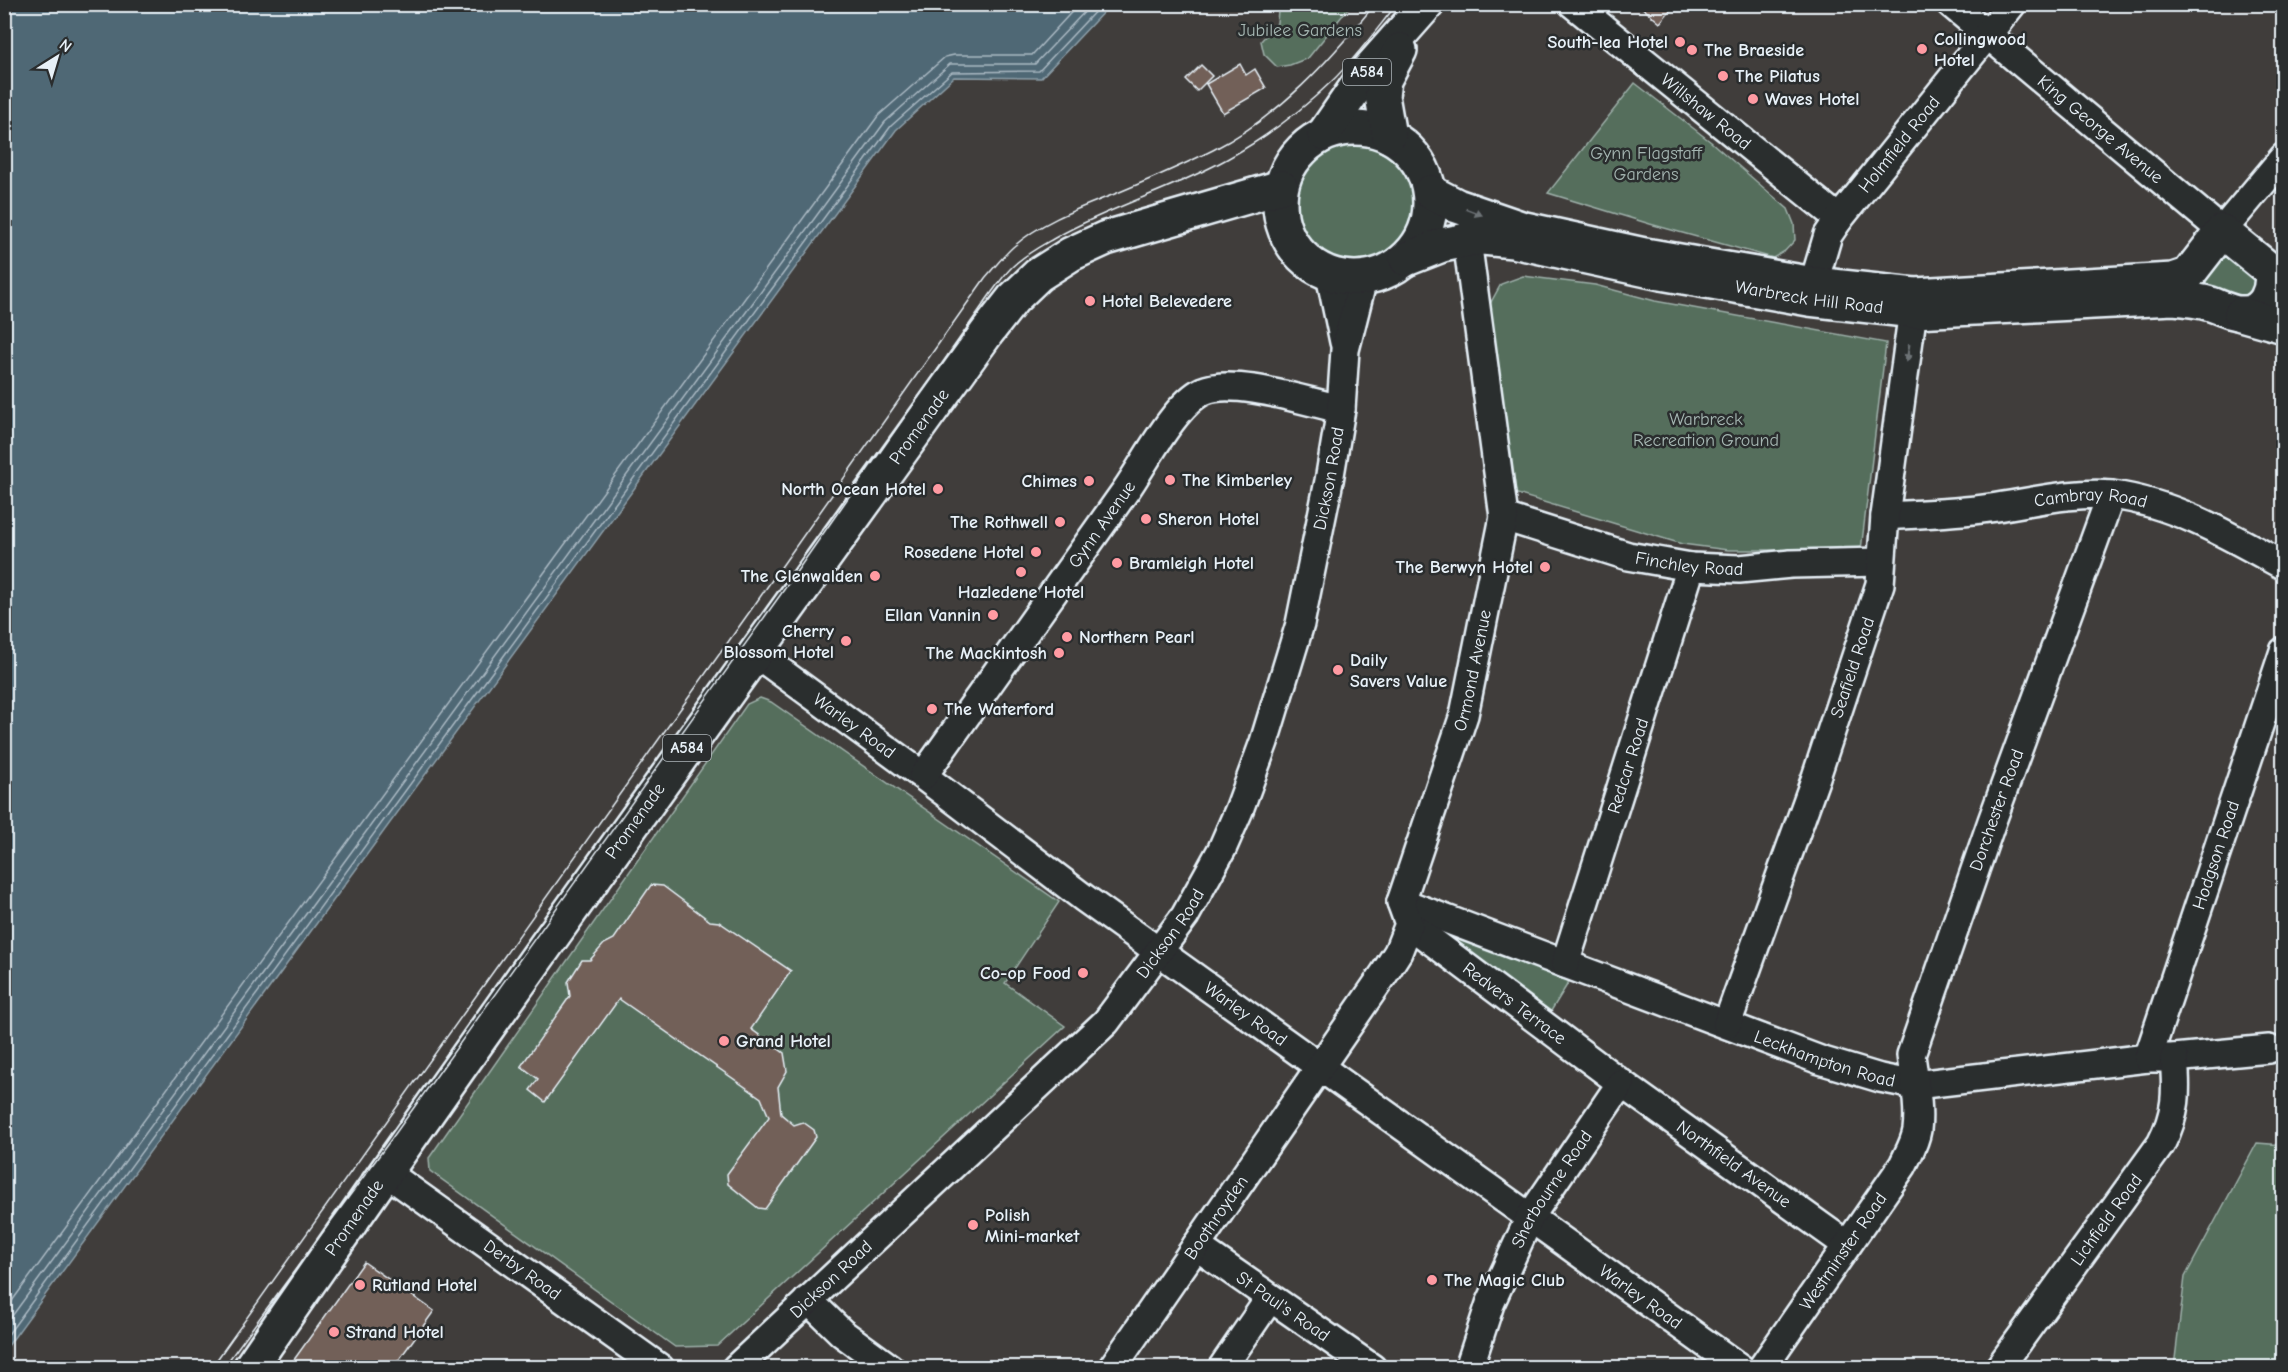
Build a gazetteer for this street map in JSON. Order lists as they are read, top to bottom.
{
  "streets": {
    "main road": ["A584", "Warbreck Hill Road", "Promenade"],
    "street": [
      "Willshaw Road",
      "King George Avenue",
      "Holmfield Road",
      "Dickson Road",
      "Cambray Road",
      "Gynn Avenue",
      "Finchley Road",
      "Seafield Road",
      "Ormond Avenue",
      "Warley Road",
      "Redcar Road",
      "Dorchester Road",
      "Hodgson Road",
      "Redvers Terrace",
      "Leckhampton Road",
      "Northfield Avenue",
      "Sherbourne Road",
      "Boothroyden",
      "Lichfield Road",
      "Westminster Road",
      "Derby Road",
      "St Paul's Road"
    ]
  },
  "crossings": [
    ["A584", "Warbreck Hill Road"],
    ["A584", "Promenade"],
    ["A584", "Dickson Road"],
    ["Willshaw Road", "Holmfield Road"],
    ["King George Avenue", "Holmfield Road"],
    ["King George Avenue", "Warbreck Hill Road"],
    ["Holmfield Road", "Warbreck Hill Road"],
    ["Warbreck Hill Road", "Promenade"],
    ["Warbreck Hill Road", "Dickson Road"],
    ["Warbreck Hill Road", "Seafield Road"],
    ["Warbreck Hill Road", "Ormond Avenue"],
    ["Promenade", "Dickson Road"],
    ["Promenade", "Warley Road"],
    ["Promenade", "Derby Road"],
    ["Dickson Road", "Gynn Avenue"],
    ["Dickson Road", "Warley Road"],
    ["Cambray Road", "Seafield Road"],
    ["Cambray Road", "Dorchester Road"],
    ["Gynn Avenue", "Warley Road"],
    ["Finchley Road", "Seafield Road"],
    ["Finchley Road", "Ormond Avenue"],
    ["Finchley Road", "Redcar Road"],
    ["Seafield Road", "Leckhampton Road"],
    ["Ormond Avenue", "Warley Road"],
    ["Ormond Avenue", "Redvers Terrace"],
    ["Ormond Avenue", "Leckhampton Road"],
    ["Ormond Avenue", "Boothroyden"],
    ["Warley Road", "Sherbourne Road"],
    ["Warley Road", "Boothroyden"],
    ["Redcar Road", "Leckhampton Road"],
    ["Dorchester Road", "Leckhampton Road"],
    ["Dorchester Road", "Westminster Road"],
    ["Hodgson Road", "Leckhampton Road"],
    ["Hodgson Road", "Lichfield Road"],
    ["Redvers Terrace", "Leckhampton Road"],
    ["Redvers Terrace", "Northfield Avenue"],
    ["Redvers Terrace", "Sherbourne Road"],
    ["Leckhampton Road", "Lichfield Road"],
    ["Northfield Avenue", "Sherbourne Road"],
    ["Northfield Avenue", "Westminster Road"],
    ["Boothroyden", "St Paul's Road"]
  ],
  "parks": ["Jubilee Gardens", "Gynn Flagstaff Gardens", "Warbreck Recreation Ground"],
  "places": [
    "South-lea Hotel",
    "Collingwood Hotel",
    "The Braeside",
    "The Pilatus",
    "Waves Hotel",
    "Hotel Belevedere",
    "The Kimberley",
    "Chimes",
    "North Ocean Hotel",
    "Sheron Hotel",
    "The Rothwell",
    "Rosedene Hotel",
    "Bramleigh Hotel",
    "The Berwyn Hotel",
    "Hazledene Hotel",
    "The Glenwalden",
    "Ellan Vannin",
    "Northern Pearl",
    "Cherry Blossom Hotel",
    "The Mackintosh",
    "Daily Savers Value",
    "The Waterford",
    "Co-op Food",
    "Grand Hotel",
    "Polish Mini-market",
    "The Magic Club",
    "Rutland Hotel",
    "Strand Hotel"
  ],
  "north": "top right"
}
